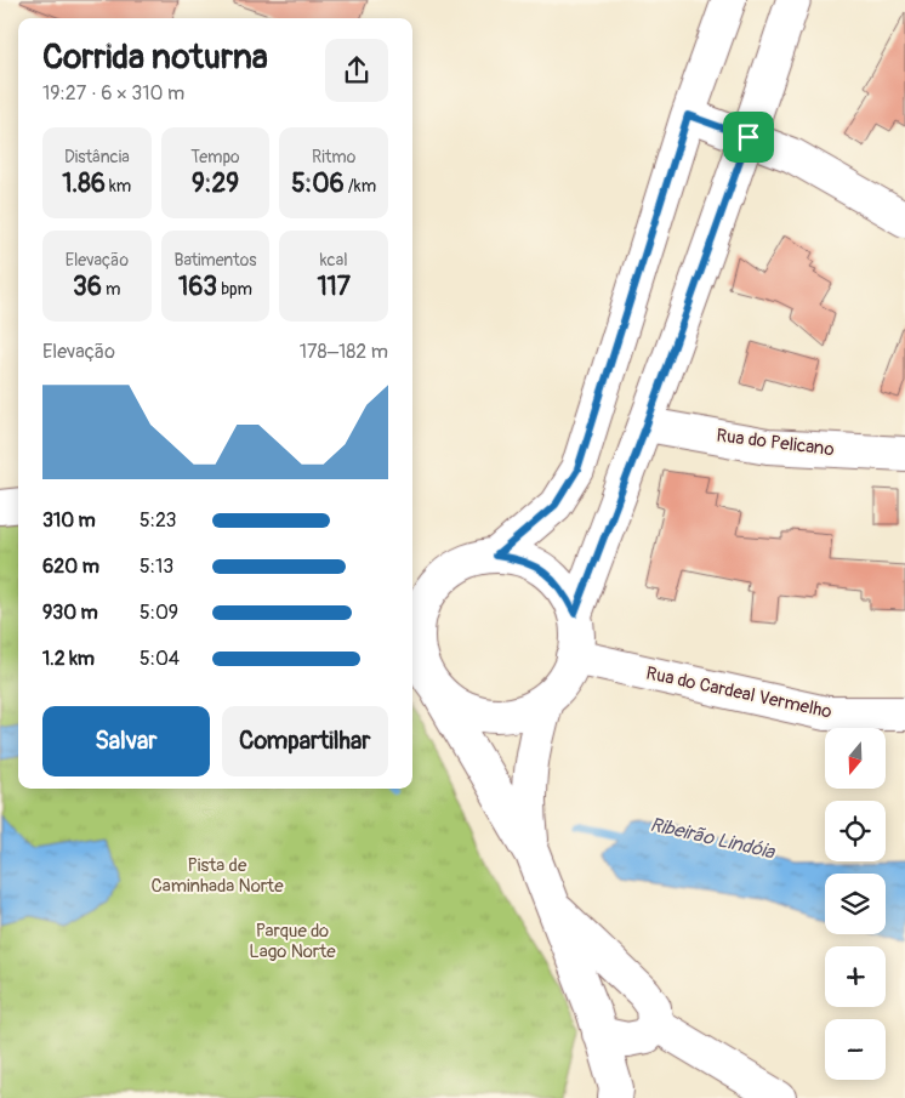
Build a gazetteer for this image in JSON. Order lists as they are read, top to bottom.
{
  "streets": {
    "street": ["Rua do Pelicano", "Rua do Cardeal Vermelho"]
  },
  "water": ["Ribeirão Lindóia"],
  "parks": ["Pista de Caminhada Norte", "Parque do Lago Norte"],
  "north": "bottom",
  "page": {
    "heading": ["Corrida noturna", "19:27 · 6 × 310 m"],
    "stats": [
      ["Distância", "1.86 km"],
      ["Tempo", "9:29"],
      ["Ritmo", "5:06 /km"],
      ["Elevação", "36 m"],
      ["Batimentos", "163 bpm"],
      ["kcal", "117"]
    ],
    "chart": ["Elevação", "178–182 m"],
    "list": [
      {
        "name": "310 m",
        "note": "5:23"
      },
      {
        "name": "620 m",
        "note": "5:13"
      },
      {
        "name": "930 m",
        "note": "5:09"
      },
      {
        "name": "1.2 km",
        "note": "5:04"
      }
    ],
    "buttons": ["Salvar", "Compartilhar"],
    "map_buttons": ["+", "−"]
  }
}
